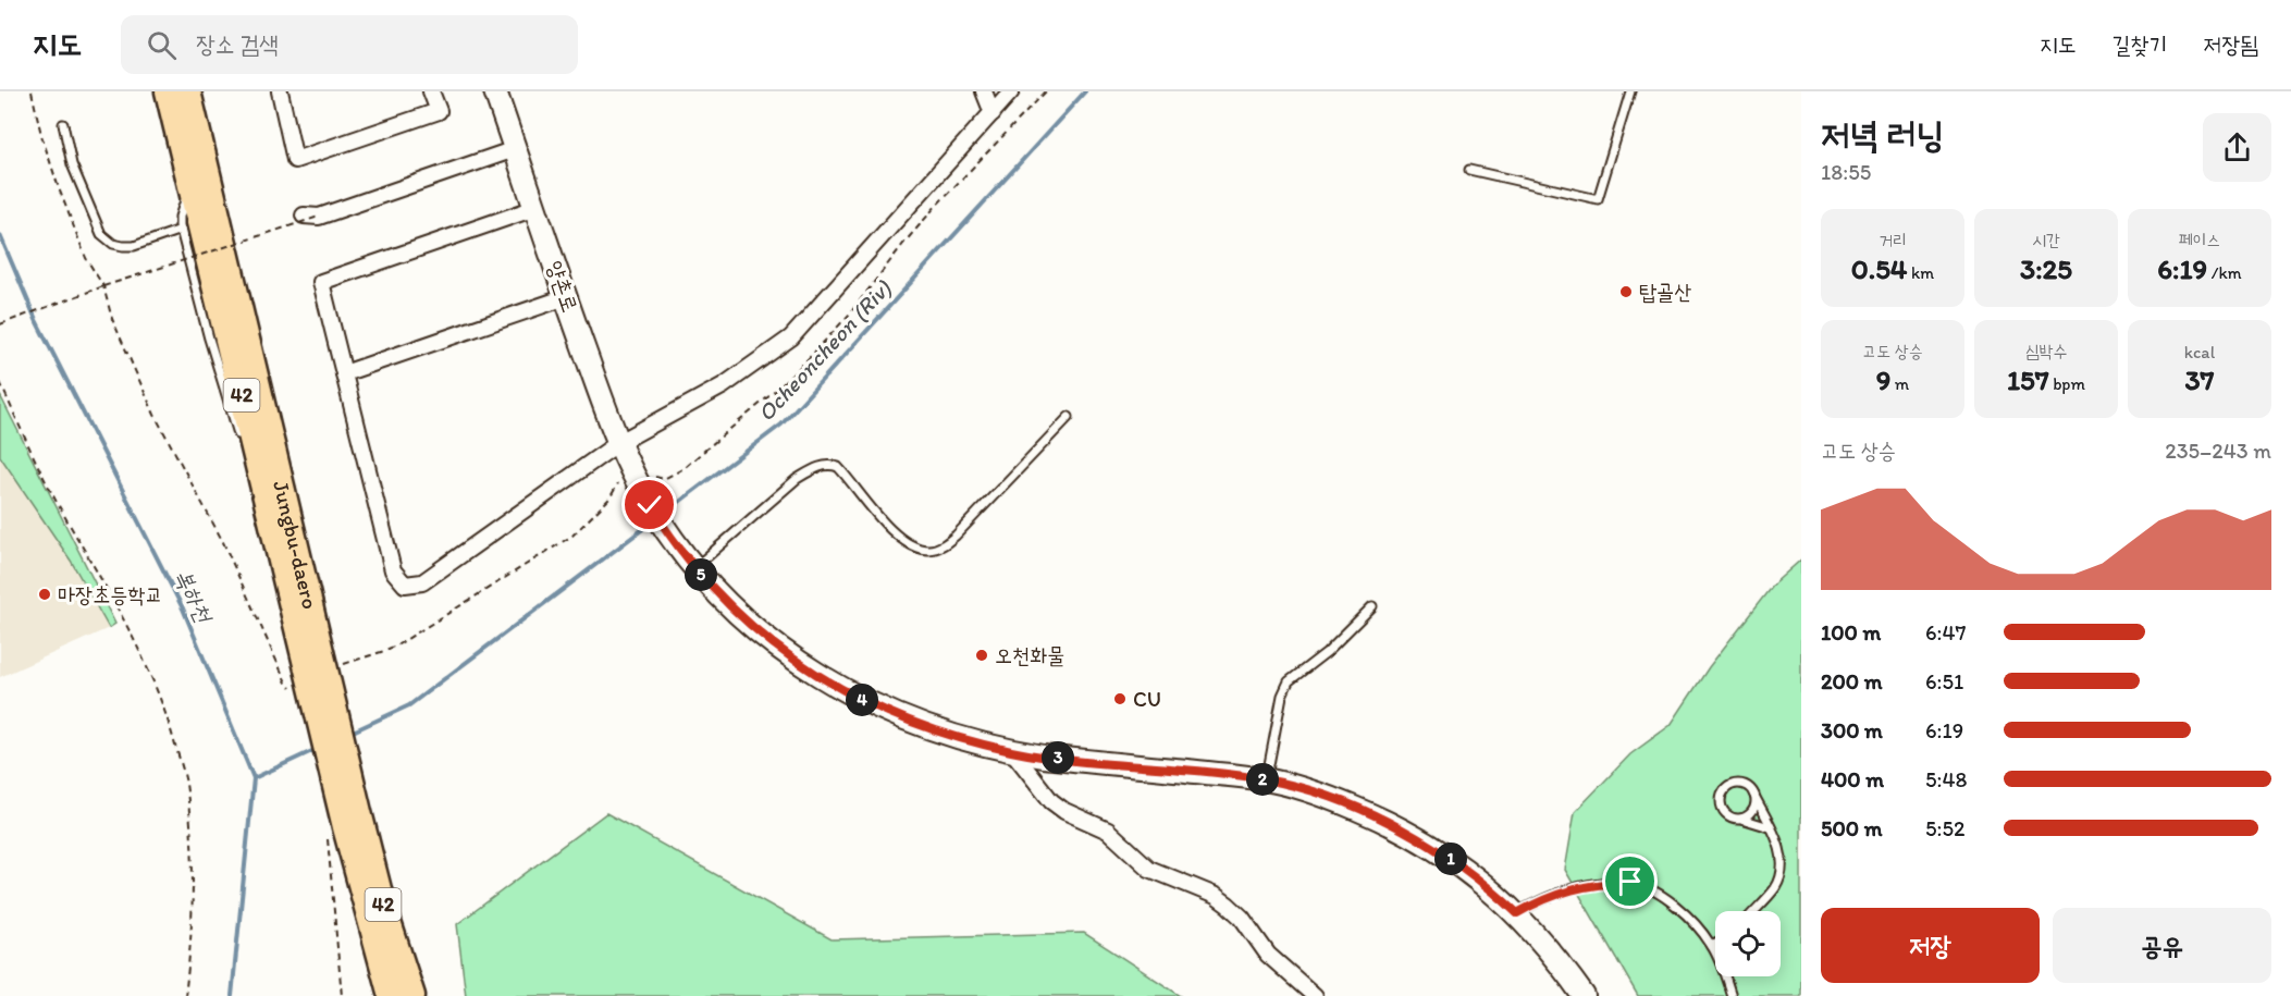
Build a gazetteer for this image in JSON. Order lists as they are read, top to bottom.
{
  "streets": {
    "main road": ["42", "Jungbu-daero"],
    "street": ["양촌로"]
  },
  "water": ["Ocheoncheon (Riv)", "복하천"],
  "places": [
    "탑골산",
    "마장초등학교",
    "오천화물",
    "CU"
  ],
  "page": {
    "header": "지도",
    "search": "장소 검색",
    "nav": ["지도", "길찾기", "저장됨"],
    "heading": ["저녁 러닝", "18:55"],
    "stats": [
      ["거리", "0.54 km"],
      ["시간", "3:25"],
      ["페이스", "6:19 /km"],
      ["고도 상승", "9 m"],
      ["심박수", "157 bpm"],
      ["kcal", "37"]
    ],
    "chart": ["고도 상승", "235–243 m"],
    "pins": [
      "5",
      "4",
      "3",
      "2",
      "1"
    ],
    "list": [
      {
        "name": "100 m",
        "note": "6:47"
      },
      {
        "name": "200 m",
        "note": "6:51"
      },
      {
        "name": "300 m",
        "note": "6:19"
      },
      {
        "name": "400 m",
        "note": "5:48"
      },
      {
        "name": "500 m",
        "note": "5:52"
      }
    ],
    "buttons": ["저장", "공유"]
  }
}
